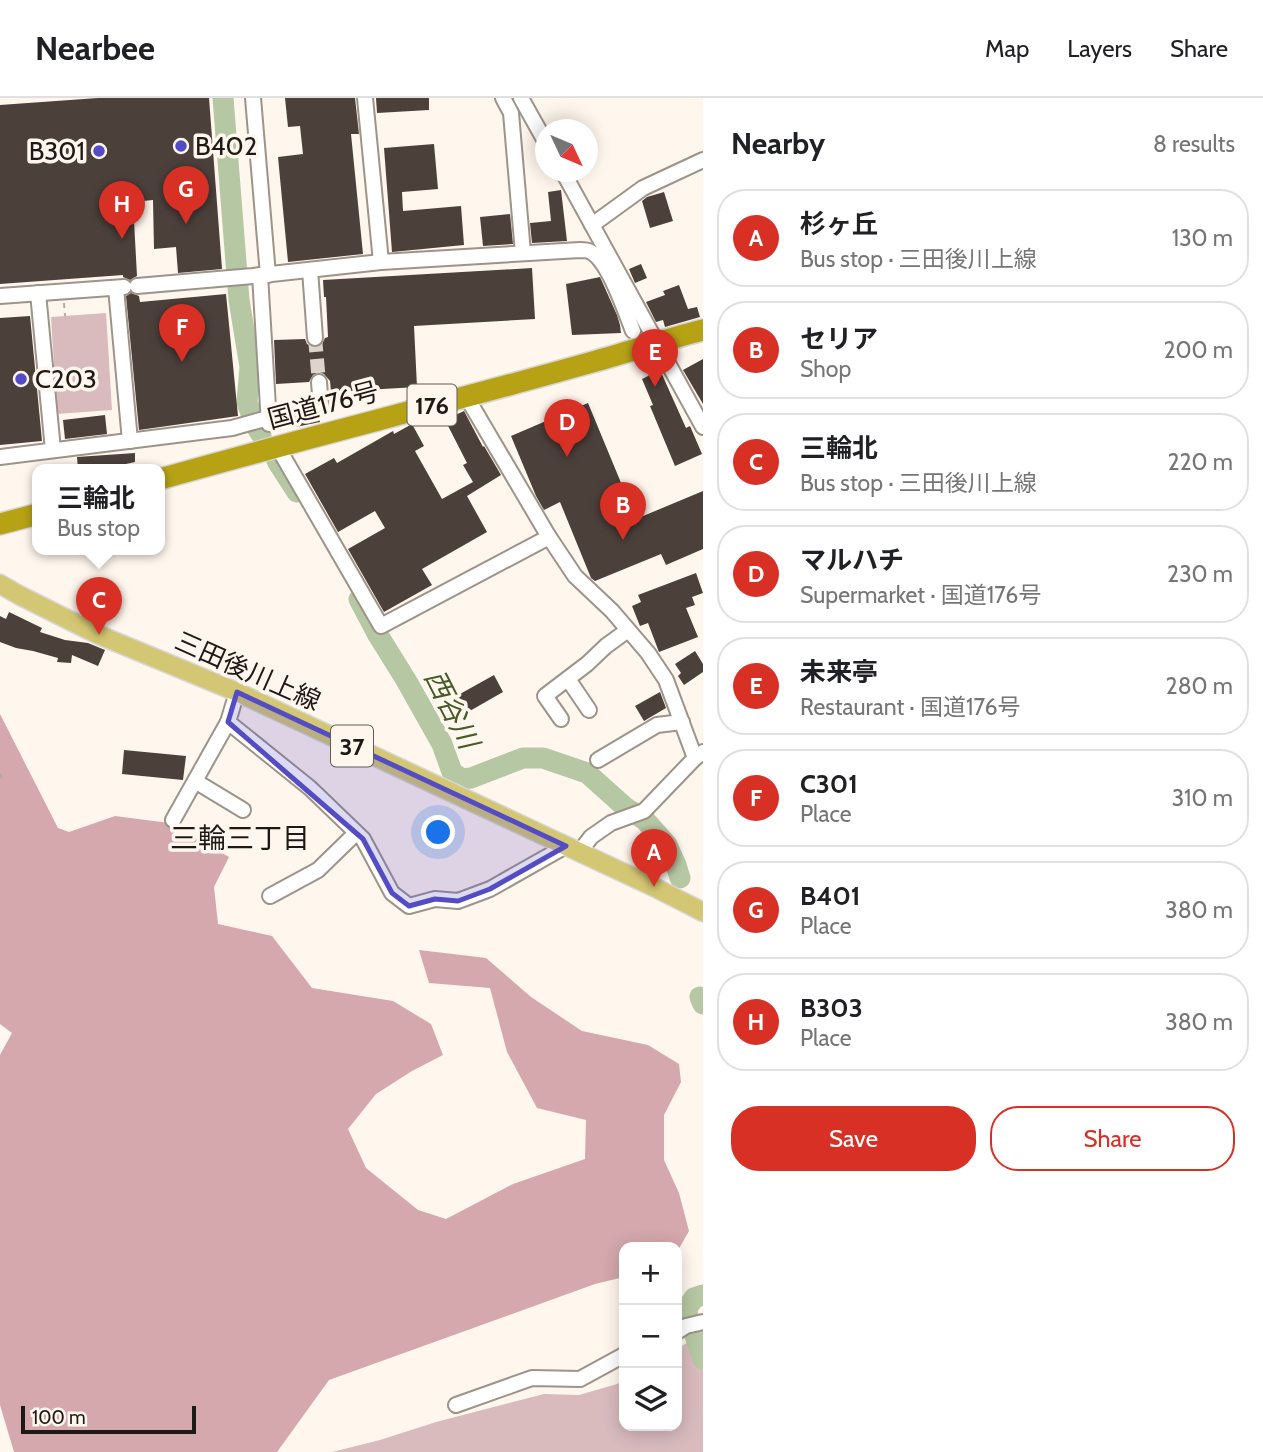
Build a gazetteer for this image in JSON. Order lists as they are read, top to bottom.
{
  "streets": {
    "highway": ["国道176号", "176"],
    "main road": ["三田後川上線", "37"]
  },
  "districts": ["三輪三丁目"],
  "water": ["西谷川"],
  "places": ["B402", "B301", "C203"],
  "scale_bar": "100 m",
  "north": "bottom right",
  "page": {
    "header": "Nearbee",
    "nav": ["Map", "Layers", "Share"],
    "heading": ["Nearby", "8 results"],
    "pins": [
      "G",
      "H",
      "F",
      "E",
      "D",
      "B",
      "C",
      "A"
    ],
    "list": [
      {
        "mark": "A",
        "name": "杉ヶ丘",
        "note": "Bus stop · 三田後川上線",
        "value": "130 m"
      },
      {
        "mark": "B",
        "name": "セリア",
        "note": "Shop",
        "value": "200 m"
      },
      {
        "mark": "C",
        "name": "三輪北",
        "note": "Bus stop · 三田後川上線",
        "value": "220 m"
      },
      {
        "mark": "D",
        "name": "マルハチ",
        "note": "Supermarket · 国道176号",
        "value": "230 m"
      },
      {
        "mark": "E",
        "name": "未来亭",
        "note": "Restaurant · 国道176号",
        "value": "280 m"
      },
      {
        "mark": "F",
        "name": "C301",
        "note": "Place",
        "value": "310 m"
      },
      {
        "mark": "G",
        "name": "B401",
        "note": "Place",
        "value": "380 m"
      },
      {
        "mark": "H",
        "name": "B303",
        "note": "Place",
        "value": "380 m"
      }
    ],
    "popup": ["三輪北", "Bus stop"],
    "buttons": ["Save", "Share"],
    "map_buttons": ["+", "−"],
    "scale": "100 m"
  }
}
